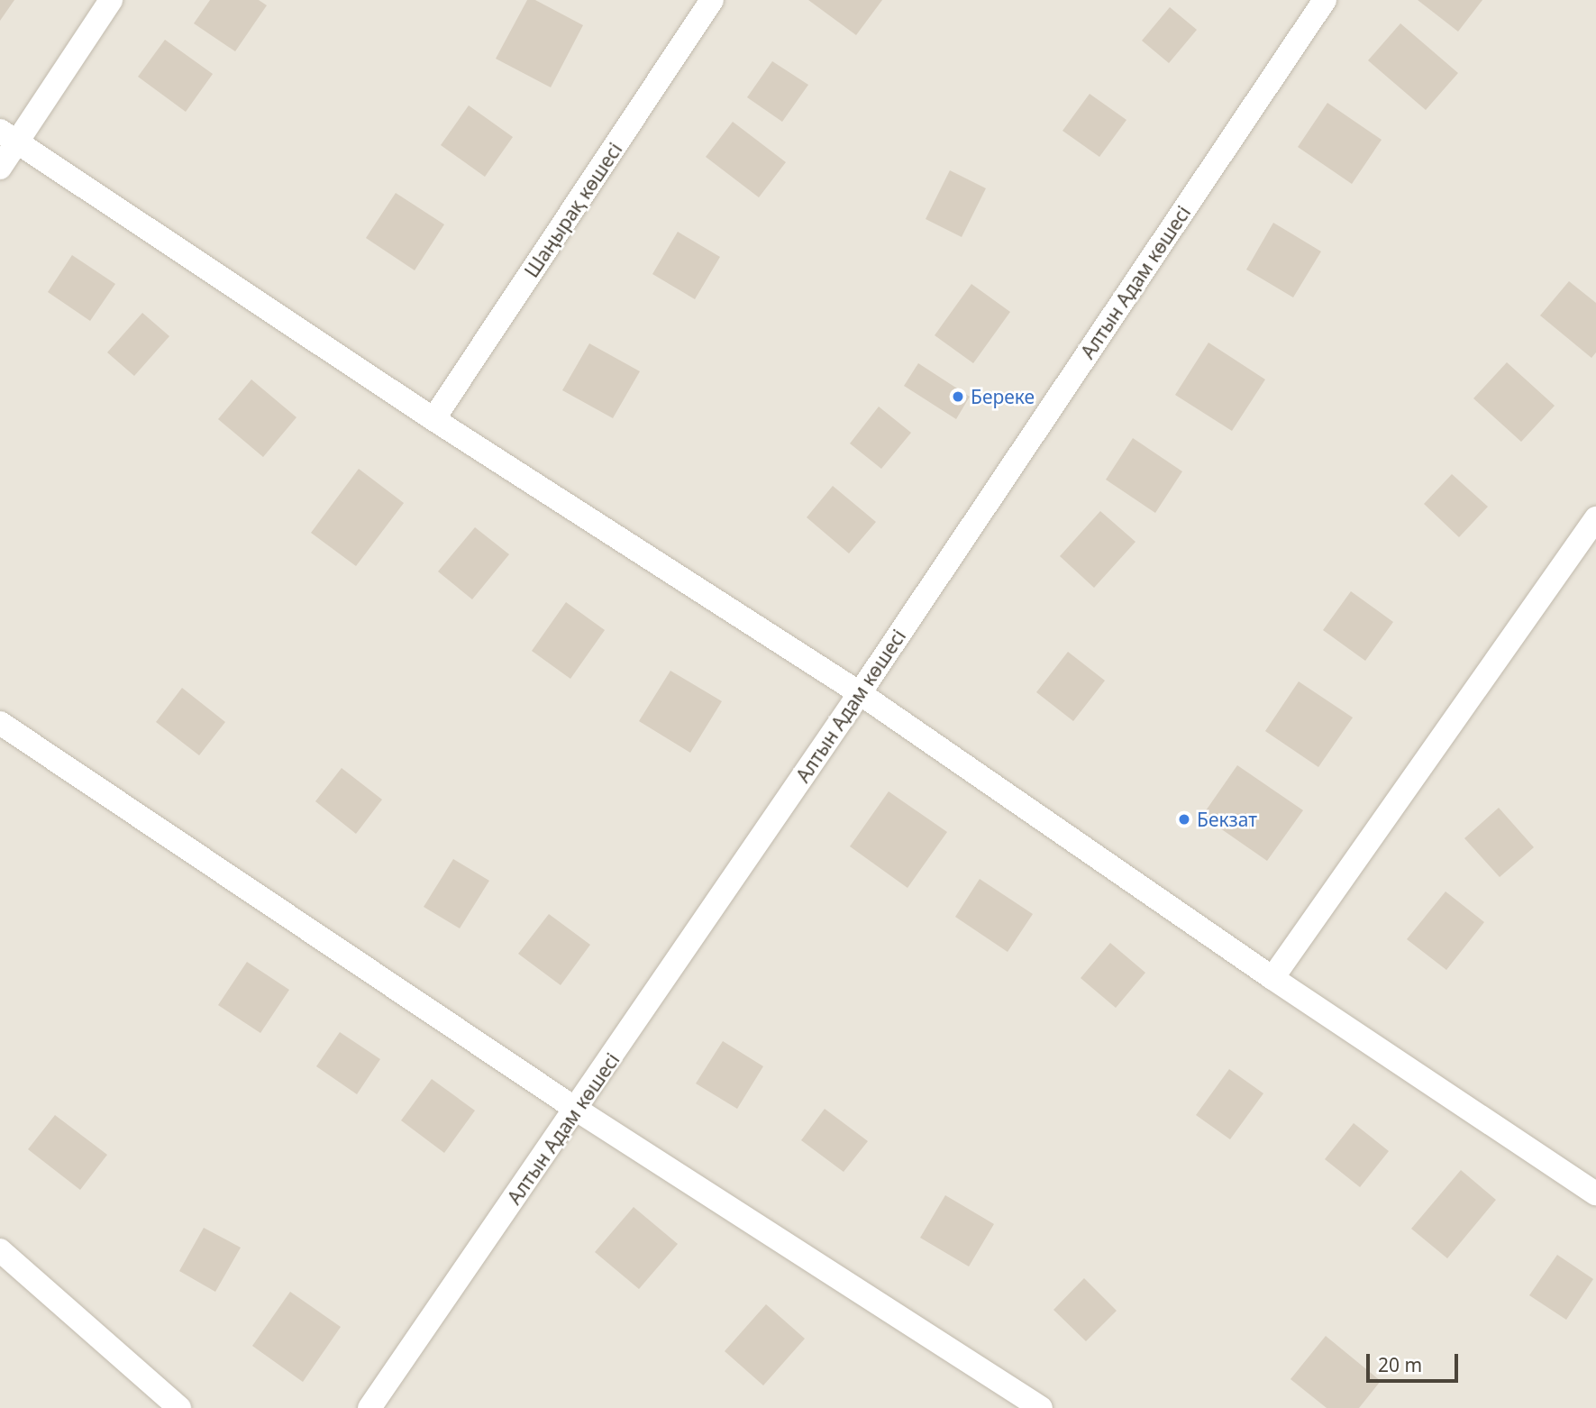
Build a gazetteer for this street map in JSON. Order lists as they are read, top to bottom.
{
  "streets": {
    "street": ["Шаңырақ көшесі", "Алтын Адам көшесі"]
  },
  "places": ["Береке", "Бекзат"],
  "scale_bar": "20 m"
}
